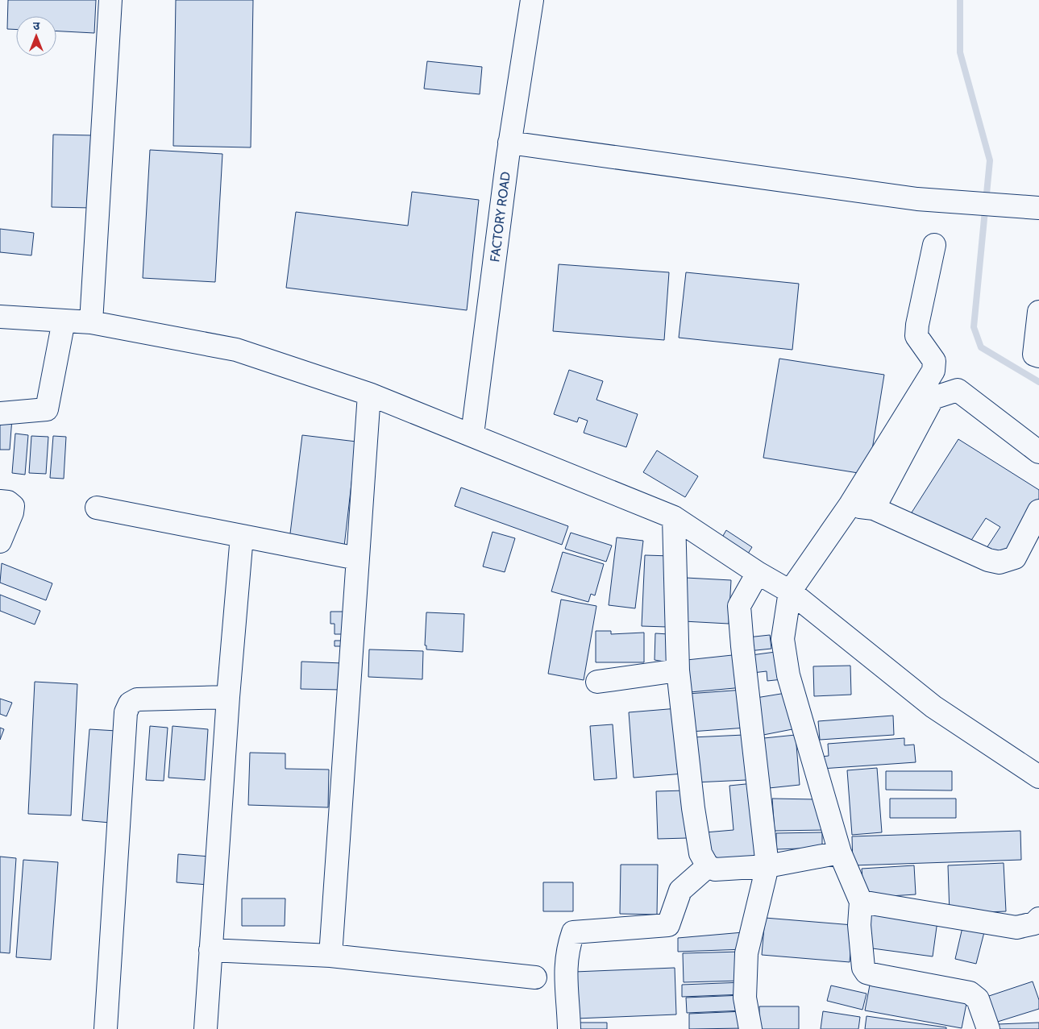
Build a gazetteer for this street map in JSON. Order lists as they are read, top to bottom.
{
  "streets": {
    "street": ["FACTORY ROAD"]
  },
  "north": "top"
}
